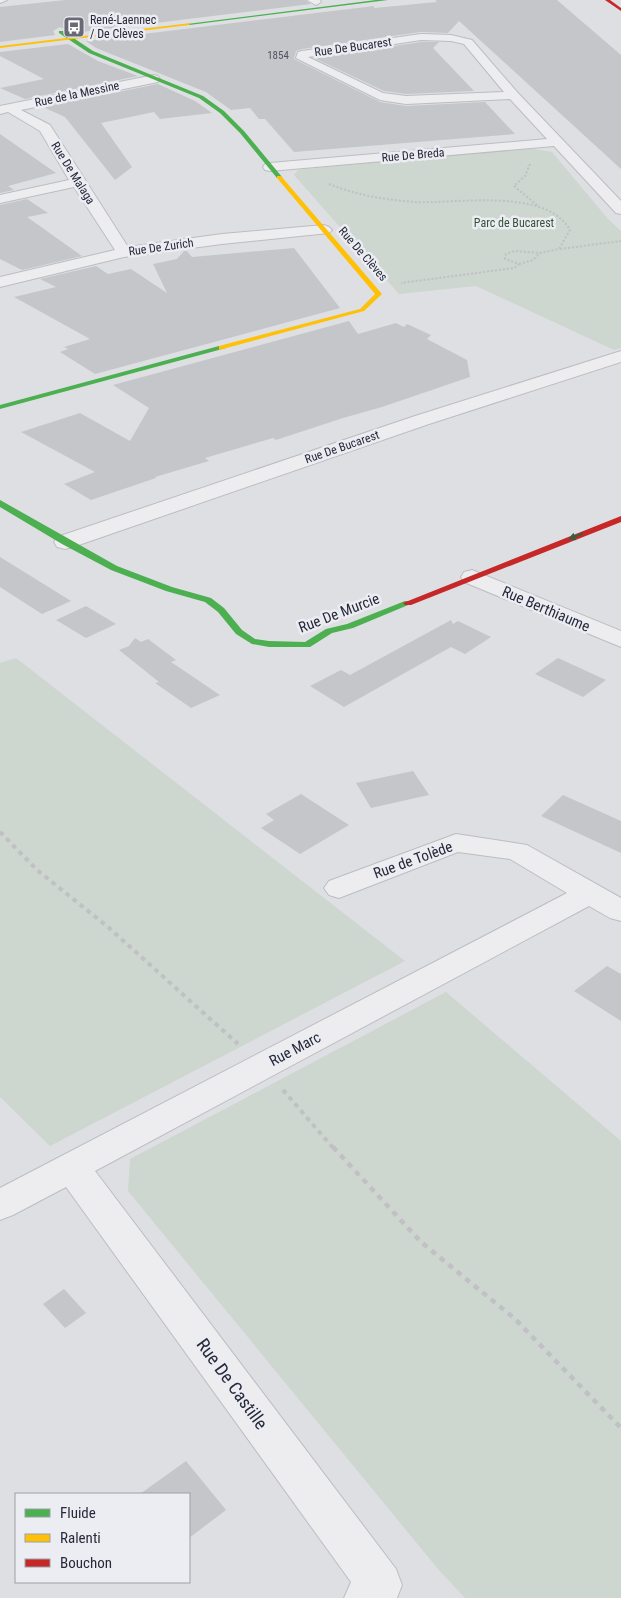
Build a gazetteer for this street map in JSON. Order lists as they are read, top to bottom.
{
  "streets": {
    "street": [
      "Rue De Bucarest",
      "Rue de la Messine",
      "Rue De Breda",
      "Rue De Malaga",
      "Rue De Zurich",
      "Rue De Clèves",
      "Rue Berthiaume",
      "Rue De Murcie",
      "Rue de Tolède",
      "Rue Marc",
      "Rue De Castille"
    ]
  },
  "crossings": [
    ["Rue De Bucarest", "Rue De Breda"],
    ["Rue De Bucarest", "Rue De Murcie"],
    ["Rue de la Messine", "Rue De Malaga"],
    ["Rue de la Messine", "Rue De Clèves"],
    ["Rue De Breda", "Rue De Clèves"],
    ["Rue De Malaga", "Rue De Zurich"],
    ["Rue De Zurich", "Rue De Clèves"],
    ["Rue Berthiaume", "Rue De Murcie"],
    ["Rue de Tolède", "Rue Marc"],
    ["Rue Marc", "Rue De Castille"]
  ],
  "parks": ["Parc de Bucarest"],
  "places": {
    "bus stop": ["René-Laennec / De Clèves"]
  },
  "house_numbers": ["1854"],
  "legend": ["Fluide", "Ralenti", "Bouchon"]
}
